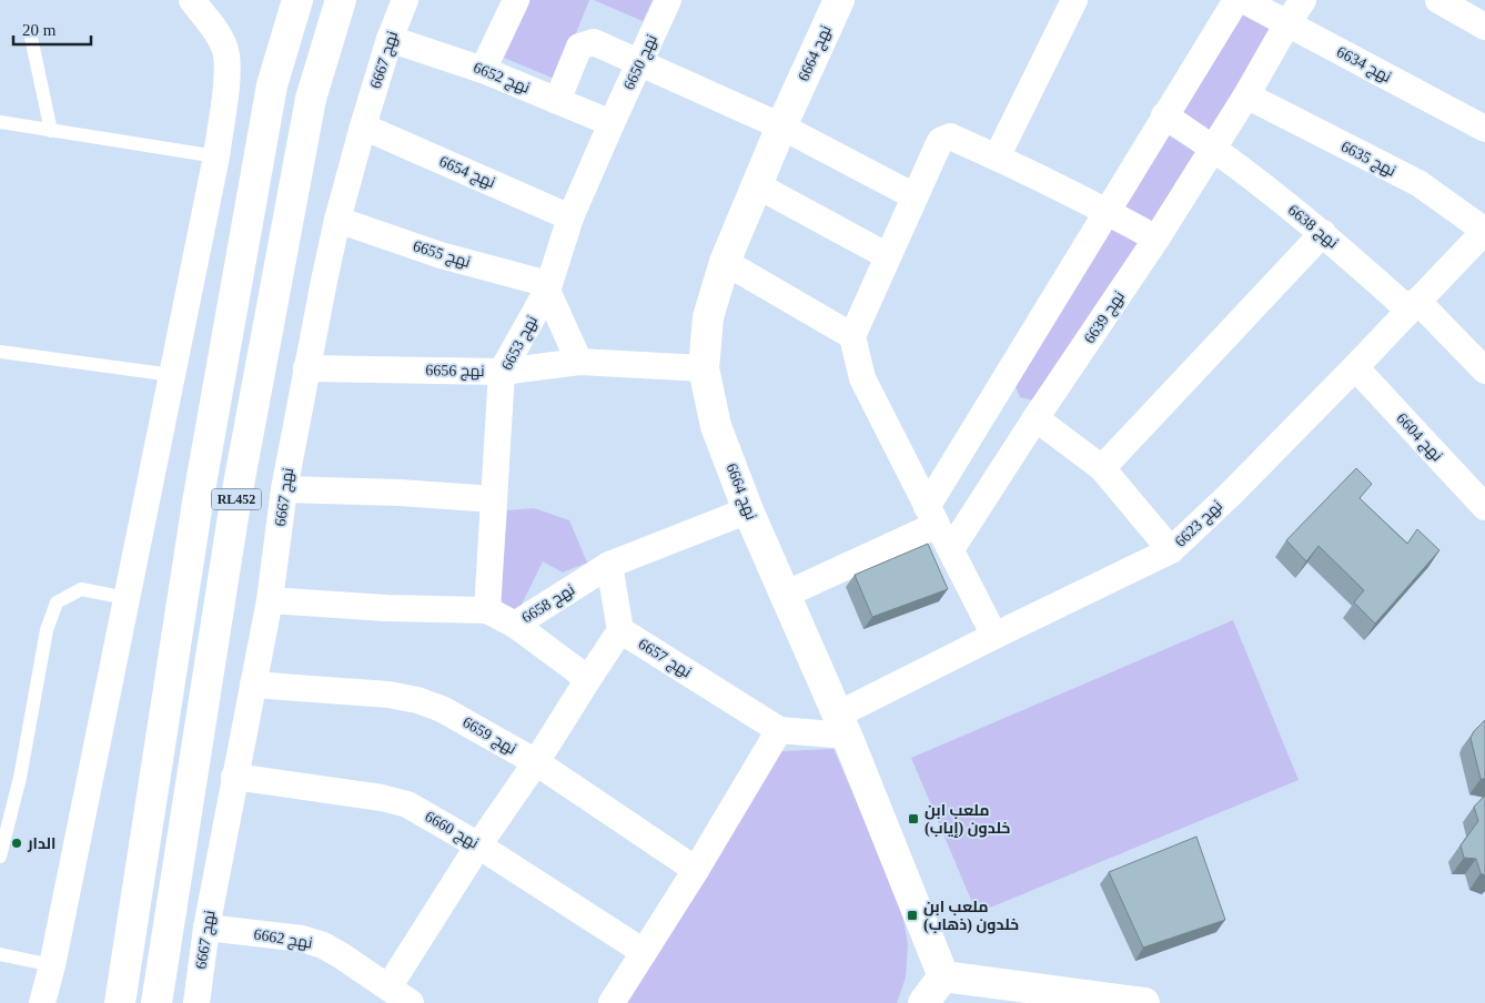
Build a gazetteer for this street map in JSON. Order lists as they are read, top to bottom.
{
  "streets": {
    "main road": ["نهج 6664", "RL452"],
    "street": [
      "نهج 6667",
      "نهج 6650",
      "نهج 6634",
      "نهج 6652",
      "نهج 6635",
      "نهج 6654",
      "نهج 6638",
      "نهج 6655",
      "نهج 6639",
      "نهج 6653",
      "نهج 6656",
      "نهج 6604",
      "نهج 6623",
      "نهج 6658",
      "نهج 6657",
      "نهج 6659",
      "نهج 6660",
      "نهج 6662"
    ]
  },
  "crossings": [
    ["نهج 6664", "نهج 6656"],
    ["نهج 6664", "نهج 6623"],
    ["نهج 6664", "نهج 6658"],
    ["نهج 6664", "نهج 6657"],
    ["نهج 6667", "نهج 6652"],
    ["نهج 6667", "نهج 6654"],
    ["نهج 6667", "نهج 6655"],
    ["نهج 6667", "نهج 6656"],
    ["نهج 6667", "نهج 6658"],
    ["نهج 6667", "نهج 6659"],
    ["نهج 6667", "نهج 6660"],
    ["نهج 6667", "نهج 6662"],
    ["نهج 6650", "نهج 6652"],
    ["نهج 6650", "نهج 6653"],
    ["نهج 6634", "نهج 6639"],
    ["نهج 6652", "نهج 6653"],
    ["نهج 6635", "نهج 6639"],
    ["نهج 6635", "نهج 6623"],
    ["نهج 6654", "نهج 6653"],
    ["نهج 6638", "نهج 6639"],
    ["نهج 6638", "نهج 6623"],
    ["نهج 6655", "نهج 6653"],
    ["نهج 6653", "نهج 6656"],
    ["نهج 6653", "نهج 6658"],
    ["نهج 6604", "نهج 6623"],
    ["نهج 6623", "نهج 6657"]
  ],
  "places": {
    "transit": ["ملعب ابن خلدون (إياب)", "ملعب ابن خلدون (ذهاب)"],
    "other": ["الدار"]
  },
  "scale_bar": "20 m"
}
